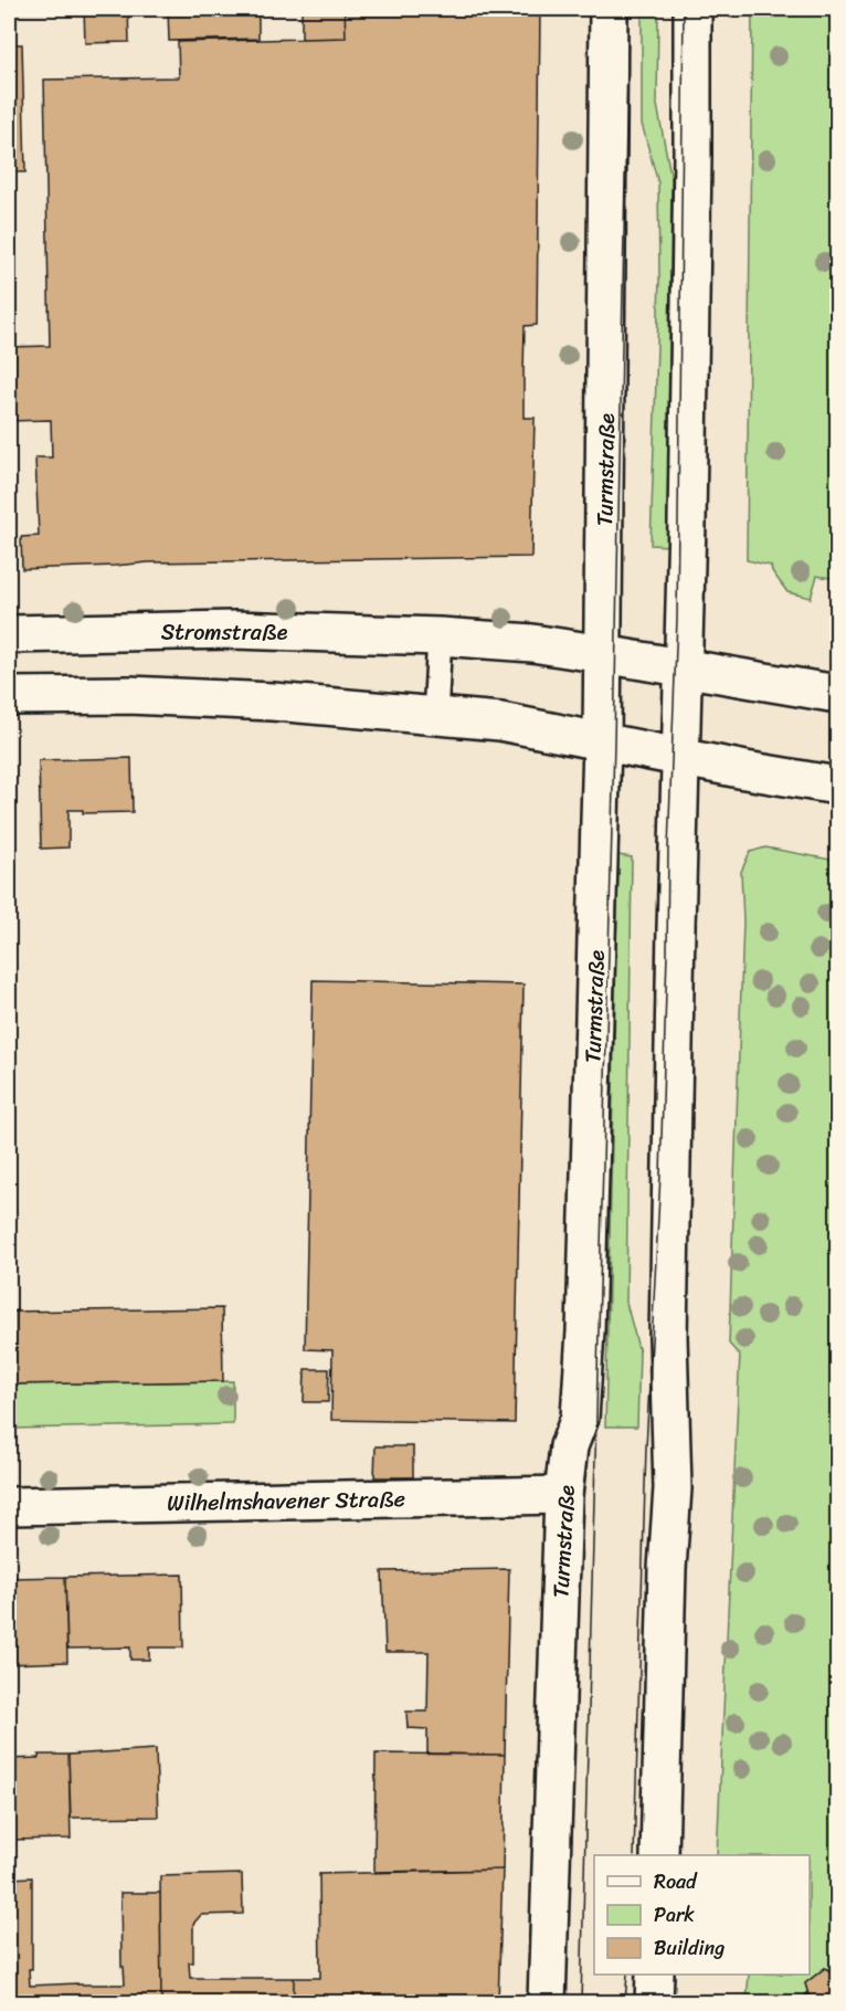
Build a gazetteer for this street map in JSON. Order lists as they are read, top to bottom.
{
  "streets": {
    "main road": ["Turmstraße", "Stromstraße", "Wilhelmshavener Straße"]
  },
  "crossings": [
    ["Turmstraße", "Stromstraße"],
    ["Turmstraße", "Wilhelmshavener Straße"]
  ],
  "legend": ["Road", "Park", "Building"]
}
